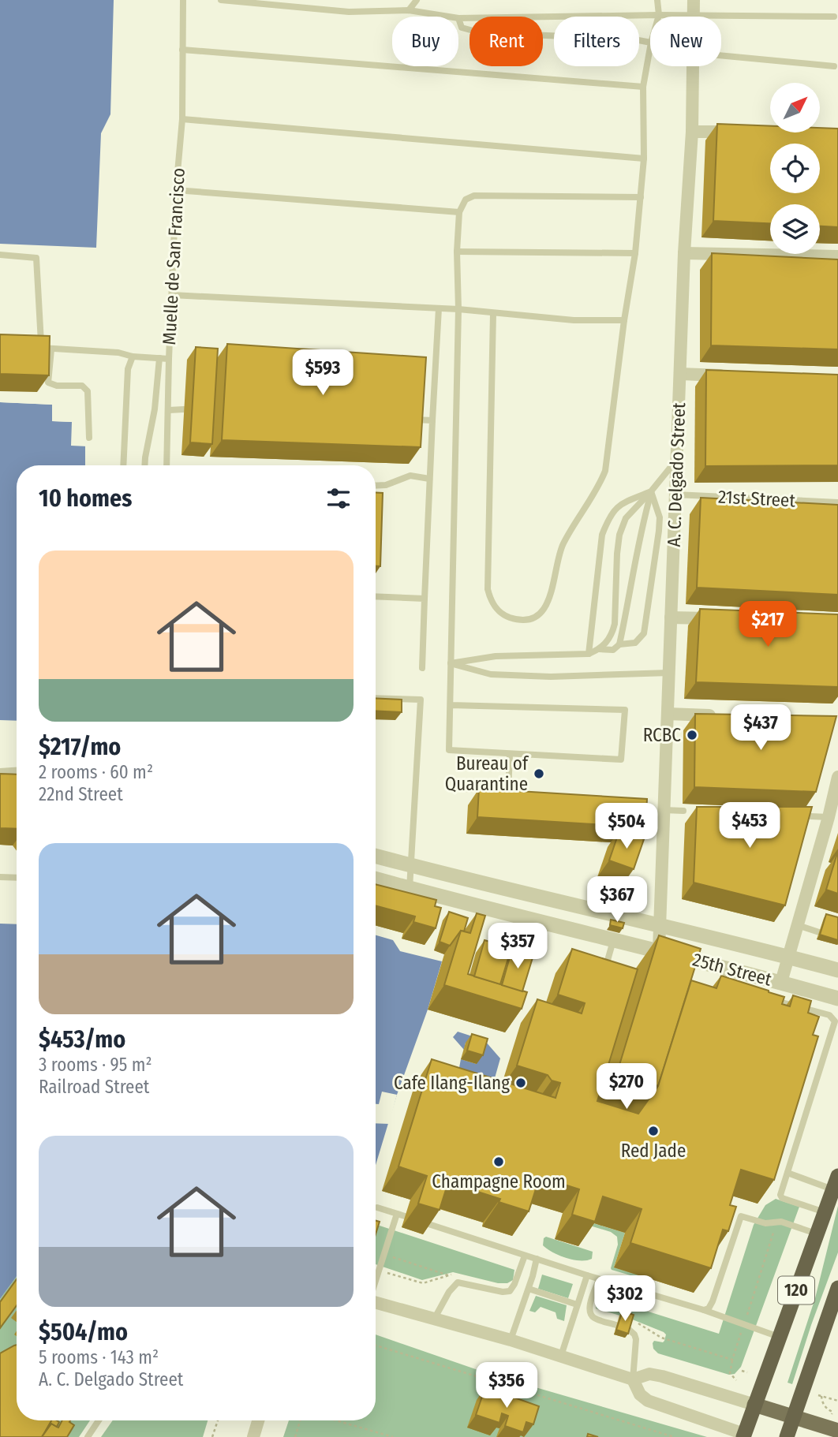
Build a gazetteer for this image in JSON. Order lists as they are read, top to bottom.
{
  "streets": {
    "highway": ["120"],
    "street": ["A. C. Delgado Street", "25th Street"],
    "lane": ["Muelle de San Francisco", "21st Street"]
  },
  "crossings": [
    ["A. C. Delgado Street", "21st Street"],
    ["A. C. Delgado Street", "25th Street"]
  ],
  "places": [
    "RCBC",
    "Bureau of Quarantine",
    "Cafe Ilang-Ilang",
    "Red Jade",
    "Champagne Room"
  ],
  "north": "top right",
  "page": {
    "chip": [
      "Buy",
      "Rent",
      "Filters",
      "New"
    ],
    "price": [
      "$593",
      "$217",
      "$437",
      "$453",
      "$504",
      "$367",
      "$357",
      "$270",
      "$302",
      "$356"
    ],
    "heading": "10 homes",
    "list": [
      {
        "name": "$217/mo",
        "note": "2 rooms · 60 m² · 22nd Street"
      },
      {
        "name": "$453/mo",
        "note": "3 rooms · 95 m² · Railroad Street"
      },
      {
        "name": "$504/mo",
        "note": "5 rooms · 143 m² · A. C. Delgado Street"
      }
    ]
  }
}
